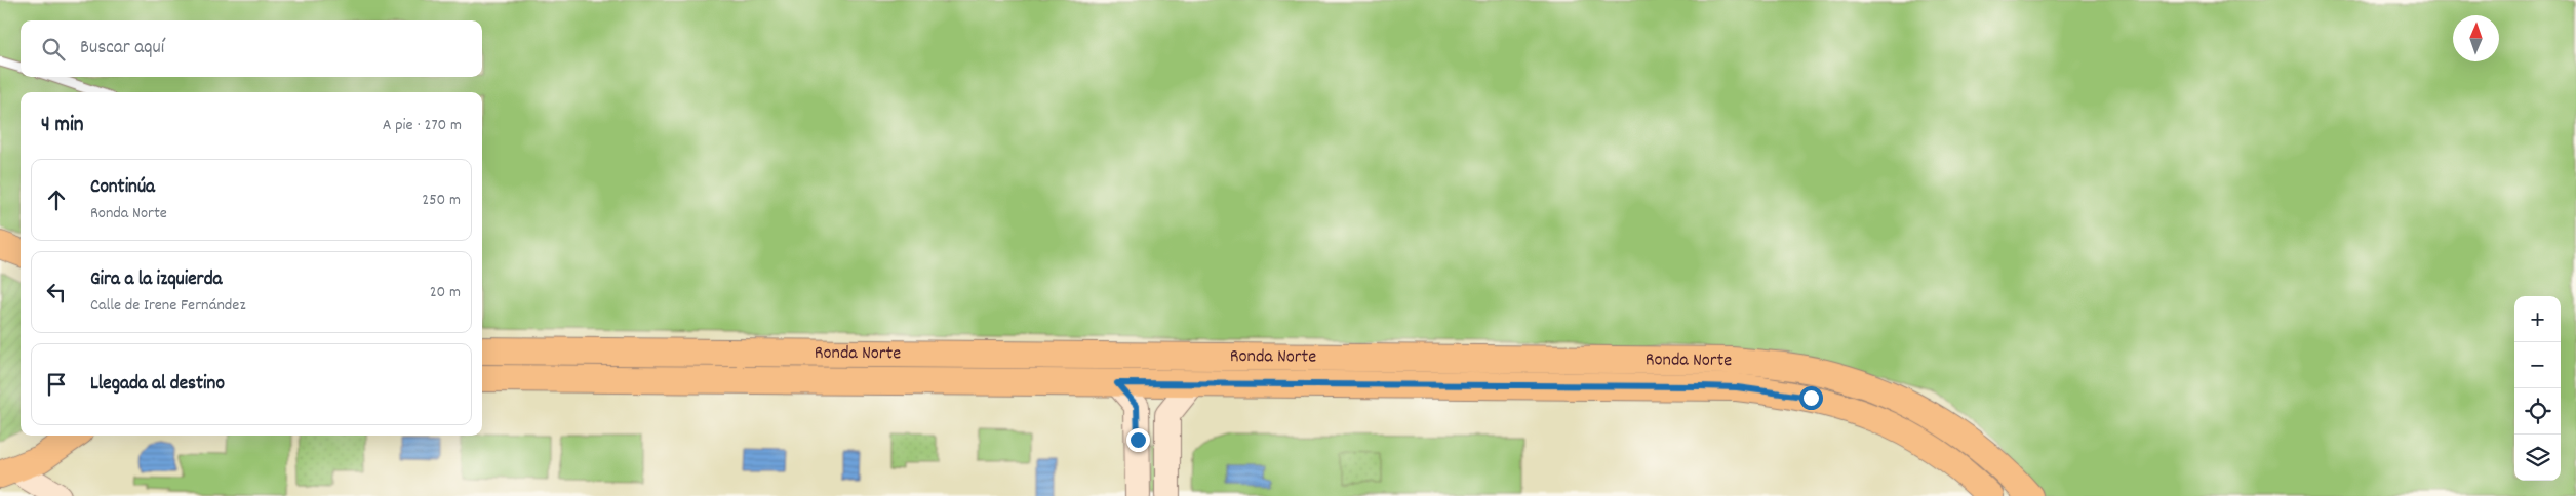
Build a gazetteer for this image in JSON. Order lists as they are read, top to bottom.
{
  "streets": {
    "main road": ["Ronda Norte"]
  },
  "north": "top",
  "page": {
    "search": "Buscar aquí",
    "heading": ["4 min", "A pie · 270 m"],
    "list": [
      ["Continúa", "Ronda Norte", "250 m"],
      ["Gira a la izquierda", "Calle de Irene Fernández", "20 m"],
      "Llegada al destino"
    ],
    "map_buttons": ["+", "−"]
  }
}
